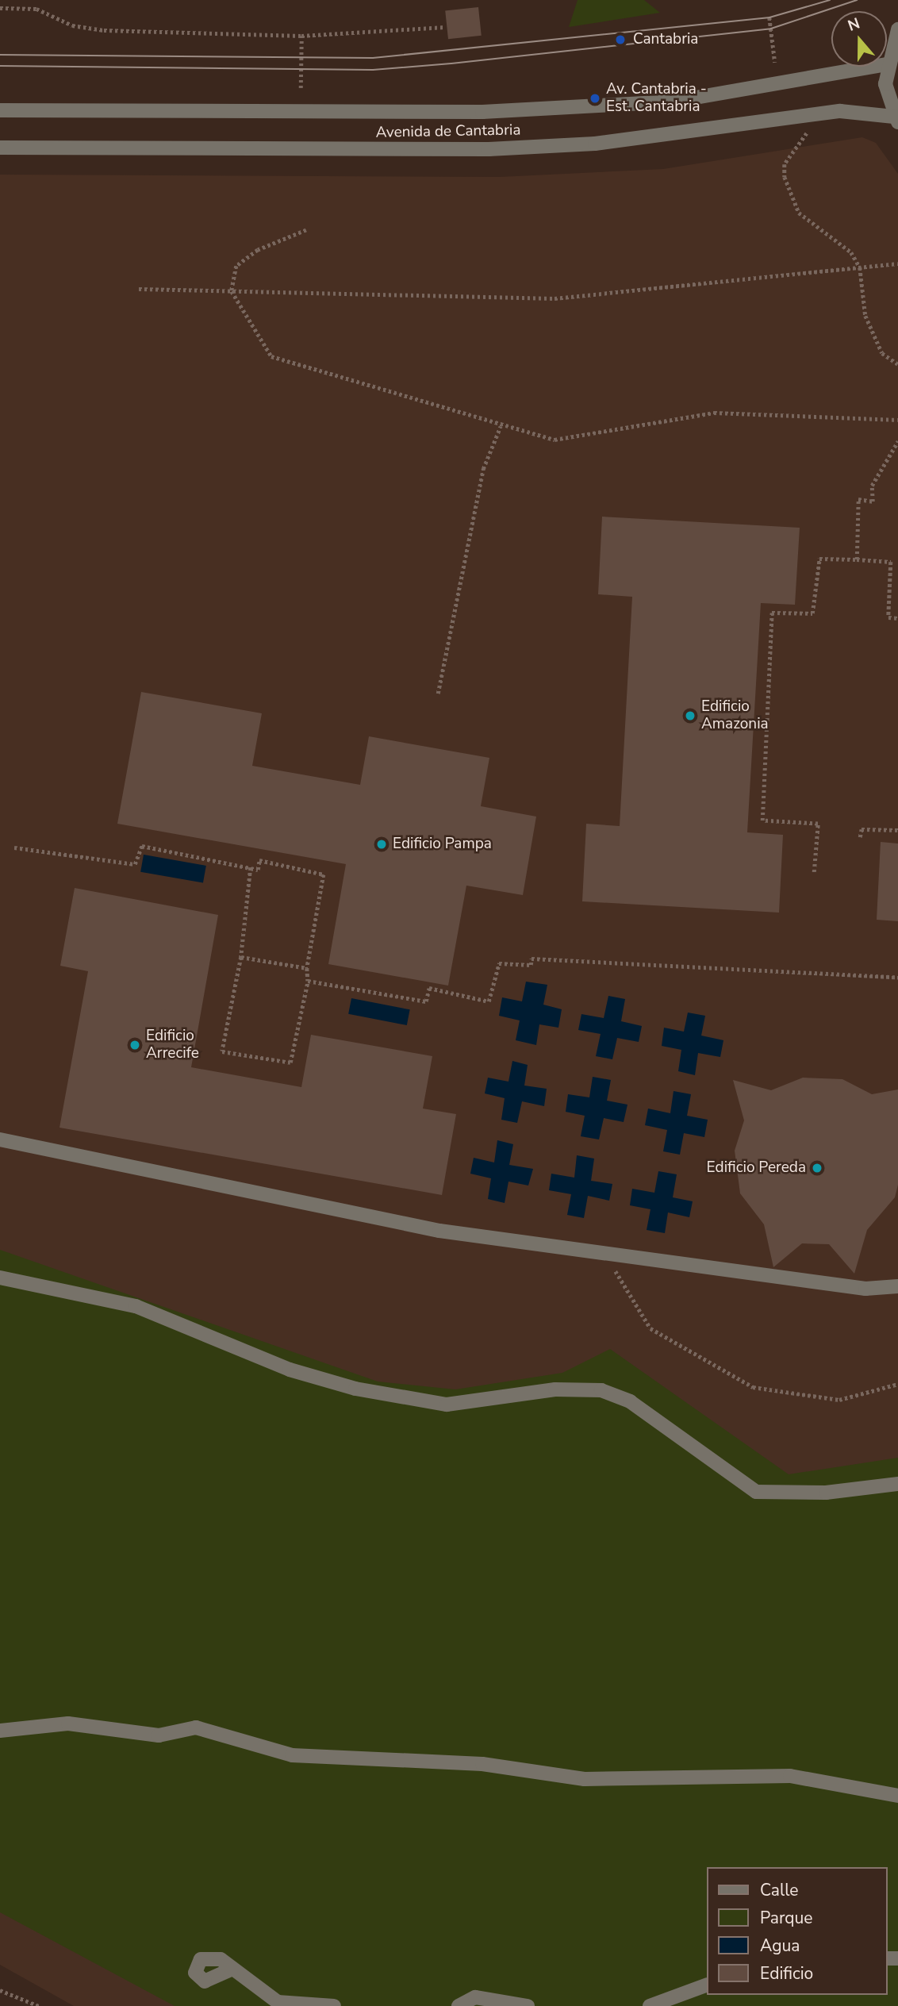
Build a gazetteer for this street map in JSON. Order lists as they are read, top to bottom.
{
  "streets": {
    "street": ["Avenida de Cantabria"]
  },
  "places": [
    "Cantabria",
    "Av. Cantabria - Est. Cantabria",
    "Edificio Amazonia",
    "Edificio Pampa",
    "Edificio Arrecife",
    "Edificio Pereda"
  ],
  "legend": [
    "Calle",
    "Parque",
    "Agua",
    "Edificio"
  ],
  "north": "top"
}
